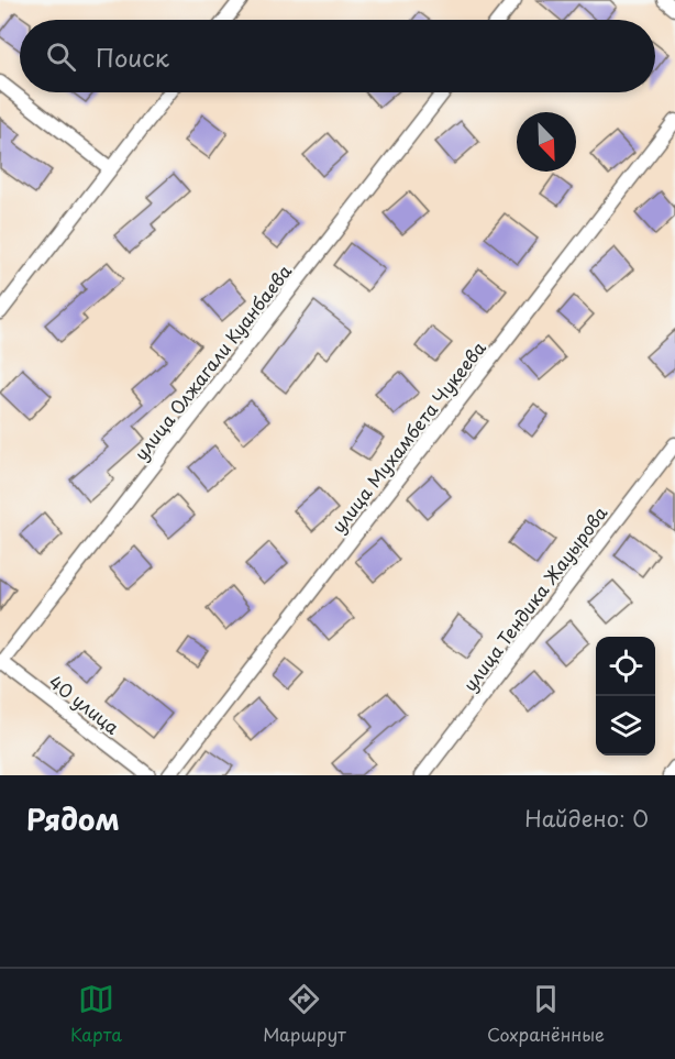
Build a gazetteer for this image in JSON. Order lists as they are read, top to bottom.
{
  "streets": {
    "street": [
      "улица Олжагали Куанбаева",
      "улица Мухамбета Чукеева",
      "улица Тендика Жауырова",
      "40 улица"
    ]
  },
  "crossings": [
    ["улица Олжагали Куанбаева", "40 улица"]
  ],
  "north": "bottom right",
  "page": {
    "search": "Поиск",
    "heading": ["Рядом", "Найдено: 0"],
    "nav": ["Карта", "Маршрут", "Сохранённые"]
  }
}
